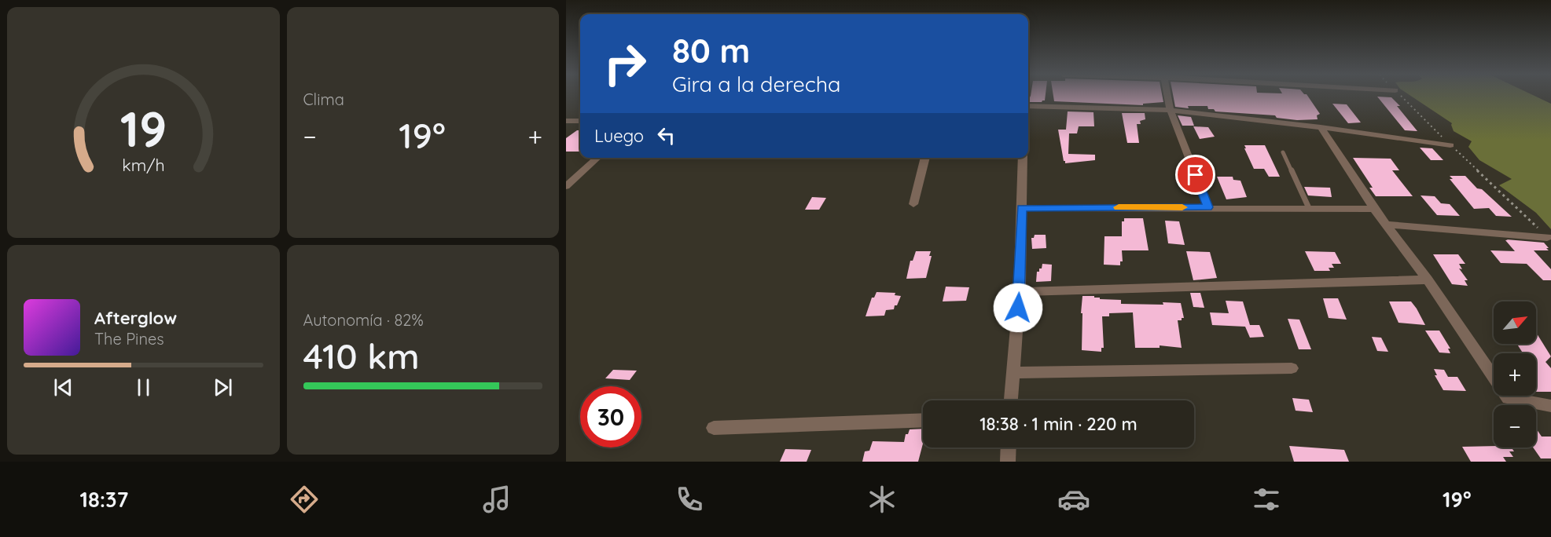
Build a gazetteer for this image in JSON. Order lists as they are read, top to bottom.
{
  "north": "top right",
  "page": {
    "tile": [
      "Clima",
      ["Autonomía · 82%", "410 km"]
    ],
    "turn": ["80 m", "Gira a la derecha"],
    "then": "Luego",
    "heat": ["−", "19°", "+"],
    "song": ["Afterglow", "The Pines"],
    "map_buttons": ["+", "−"],
    "limit": "30",
    "trip": "18:38 · 1 min · 220 m",
    "tabs": ["18:37", "19°"],
    "gauge": ["19", "km/h"]
  }
}
